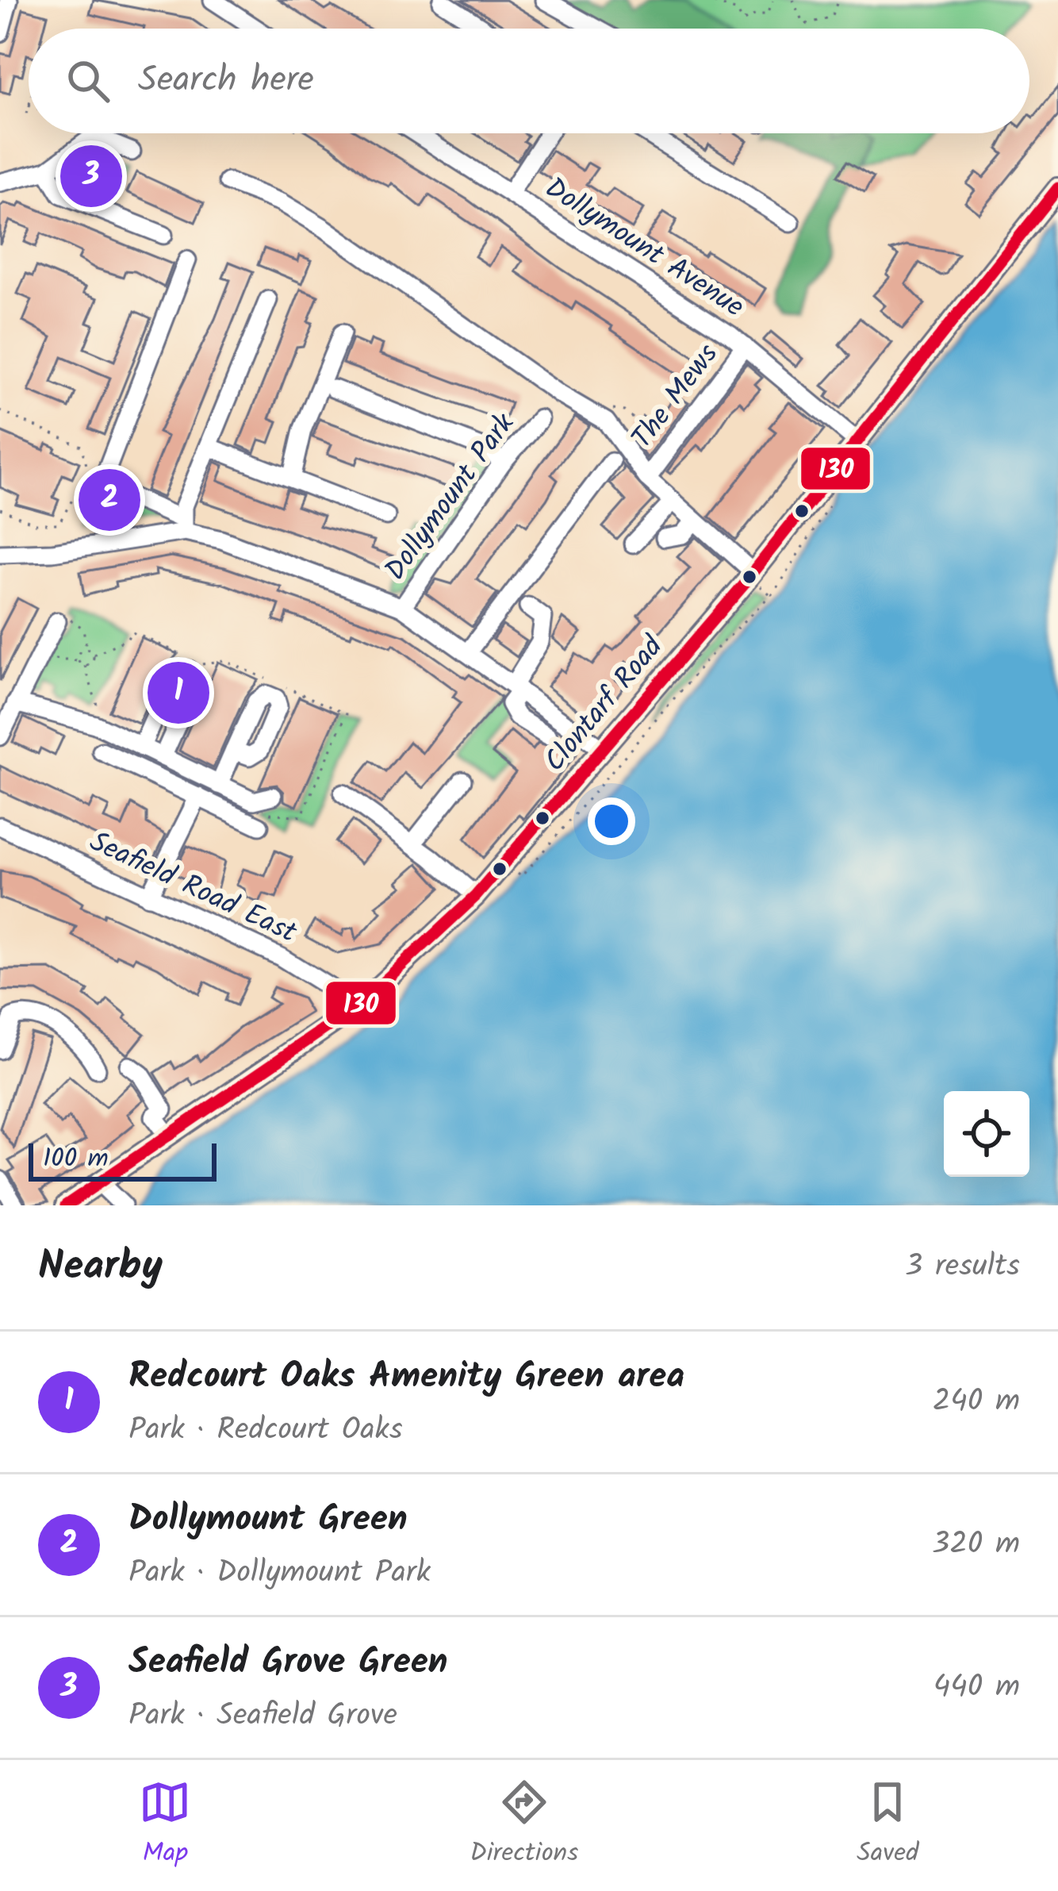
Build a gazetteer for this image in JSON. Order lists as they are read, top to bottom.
{
  "streets": {
    "main road": ["Clontarf Road"],
    "street": [
      "Dollymount Avenue",
      "The Mews",
      "Dollymount Park",
      "Seafield Road East"
    ]
  },
  "crossings": [
    ["Dollymount Avenue", "The Mews"],
    ["Dollymount Avenue", "Clontarf Road"],
    ["Dollymount Park", "Clontarf Road"],
    ["Clontarf Road", "Seafield Road East"]
  ],
  "lines": ["transit line 130"],
  "scale_bar": "100 m",
  "page": {
    "search": "Search here",
    "pins": ["3", "2", "1"],
    "scale": "100 m",
    "heading": ["Nearby", "3 results"],
    "list": [
      {
        "mark": "1",
        "name": "Redcourt Oaks Amenity Green area",
        "note": "Park · Redcourt Oaks",
        "value": "240 m"
      },
      {
        "mark": "2",
        "name": "Dollymount Green",
        "note": "Park · Dollymount Park",
        "value": "320 m"
      },
      {
        "mark": "3",
        "name": "Seafield Grove Green",
        "note": "Park · Seafield Grove",
        "value": "440 m"
      }
    ],
    "nav": ["Map", "Directions", "Saved"]
  }
}
